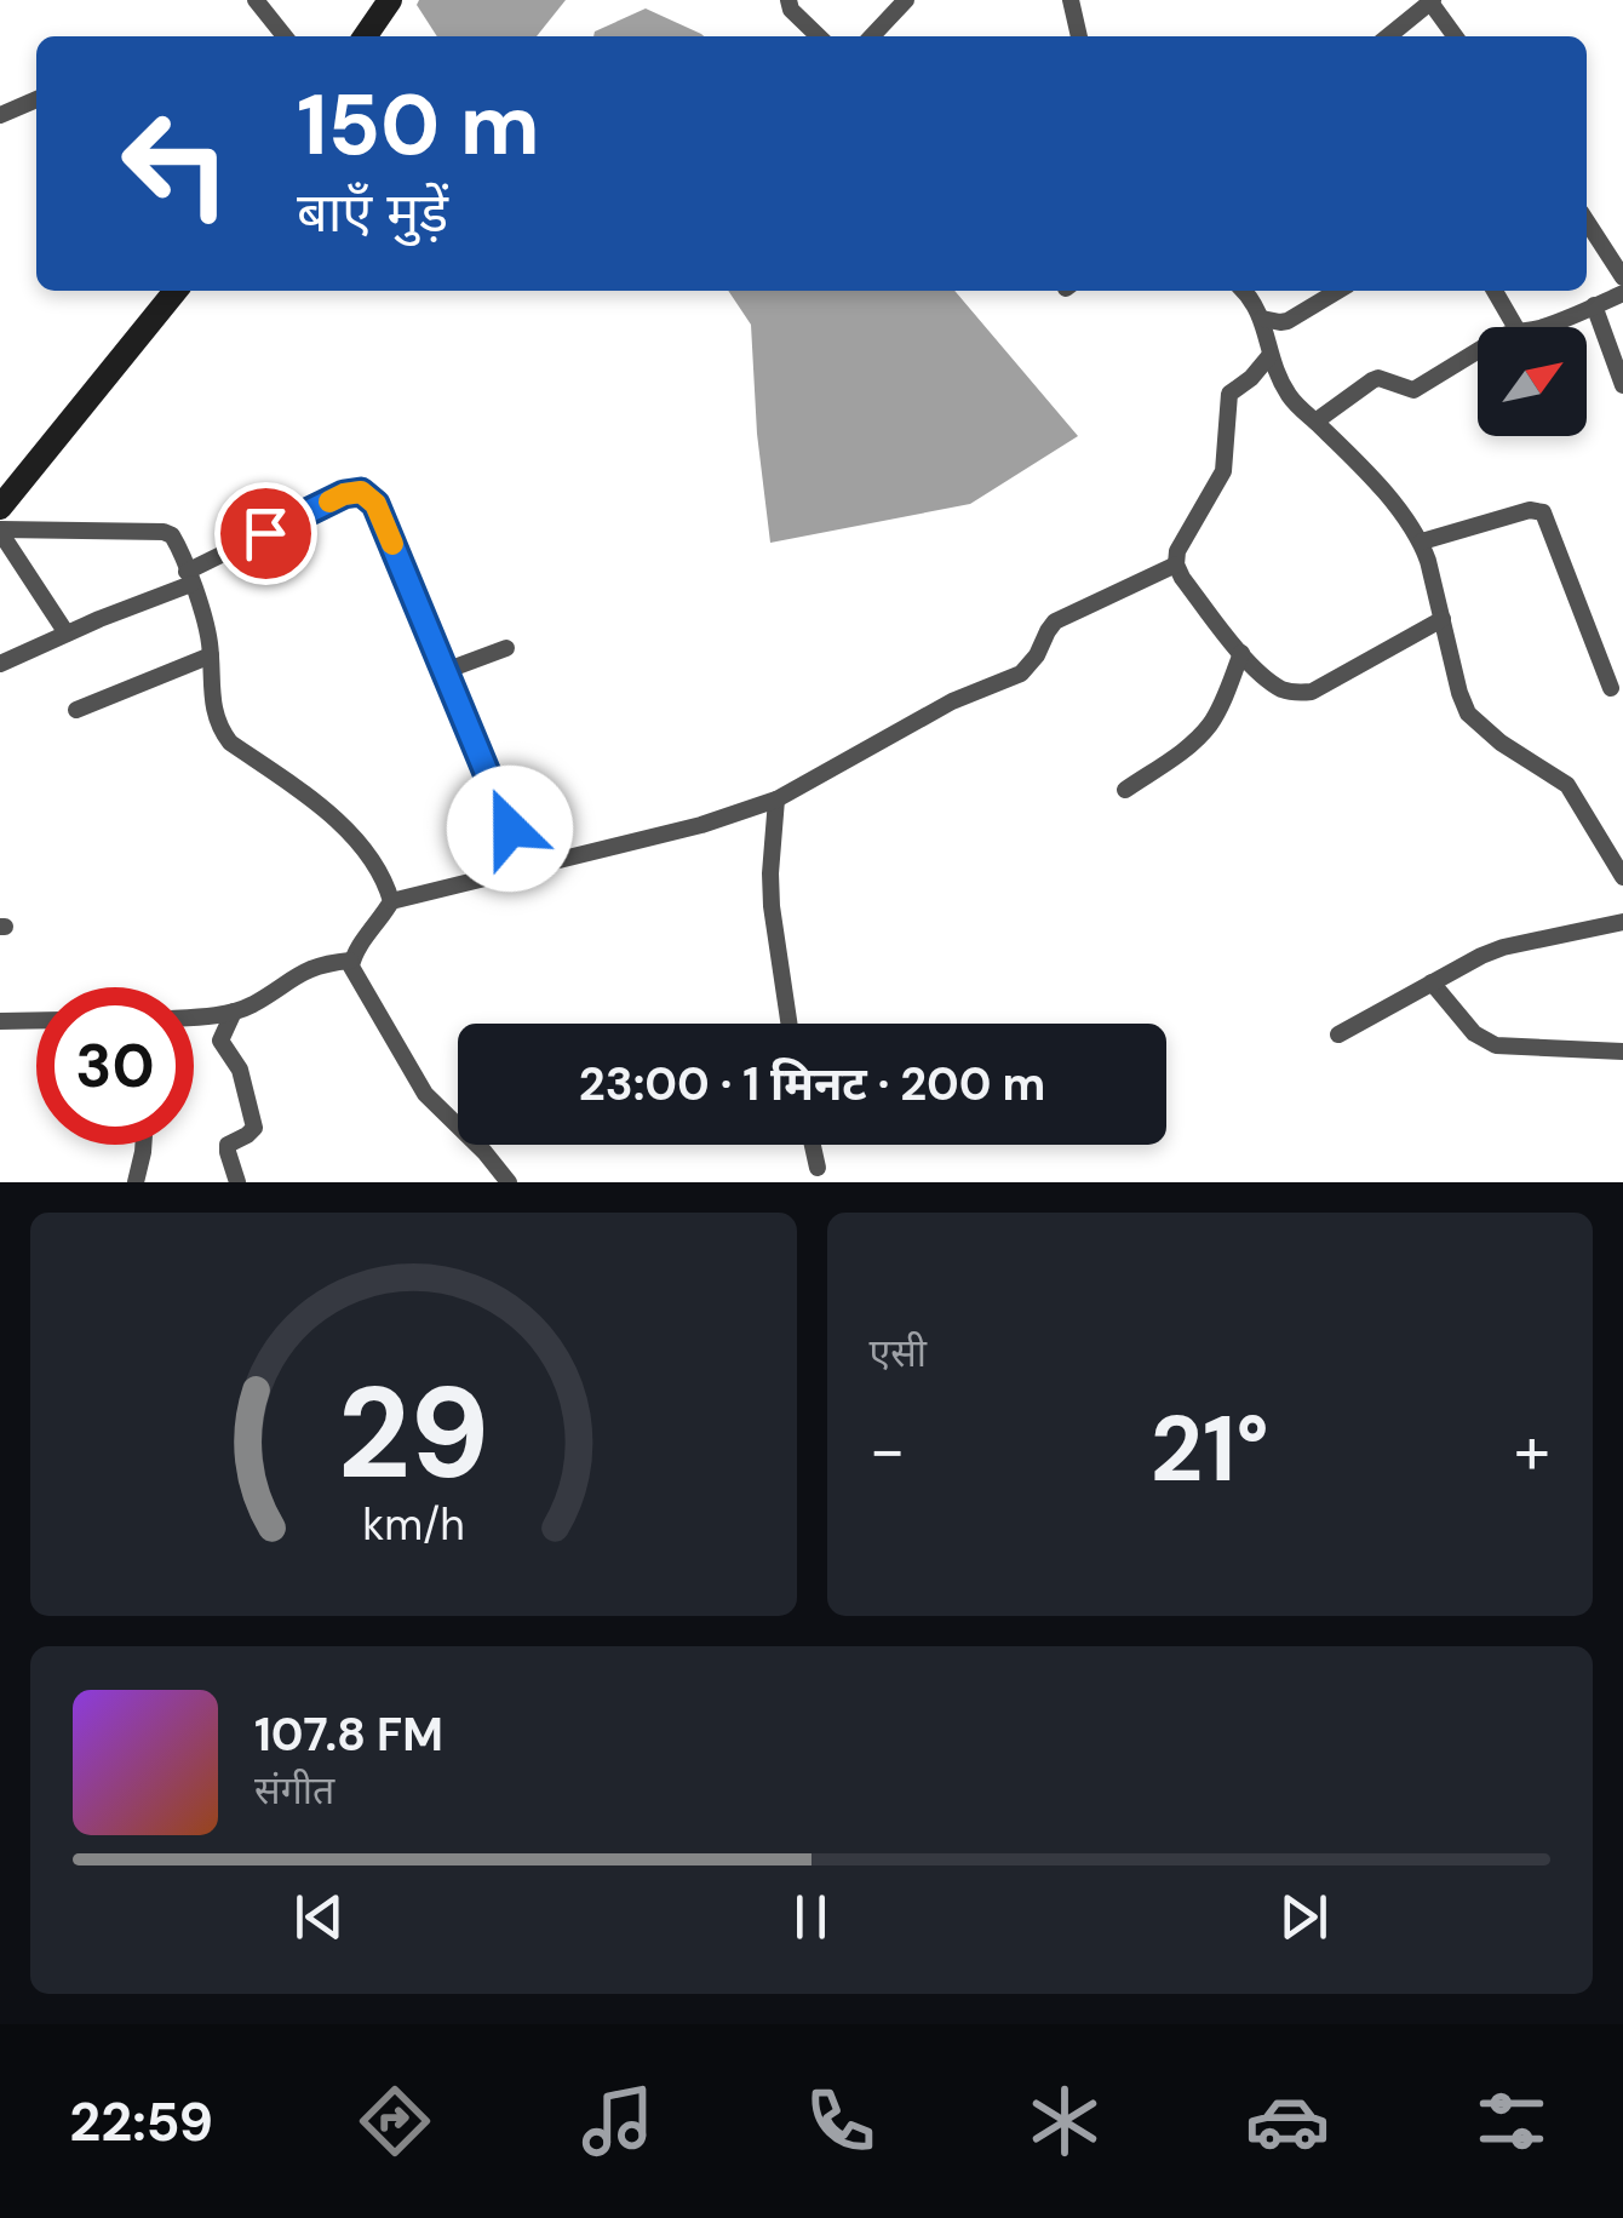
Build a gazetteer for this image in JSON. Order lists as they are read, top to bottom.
{
  "north": "top right",
  "page": {
    "turn": ["150 m", "बाएँ मुड़ें"],
    "limit": "30",
    "trip": "23:00 · 1 मिनट · 200 m",
    "tile": "एसी",
    "heat": ["−", "21°", "+"],
    "song": ["107.8 FM", "संगीत"],
    "tabs": "22:59",
    "gauge": ["29", "km/h"]
  }
}
